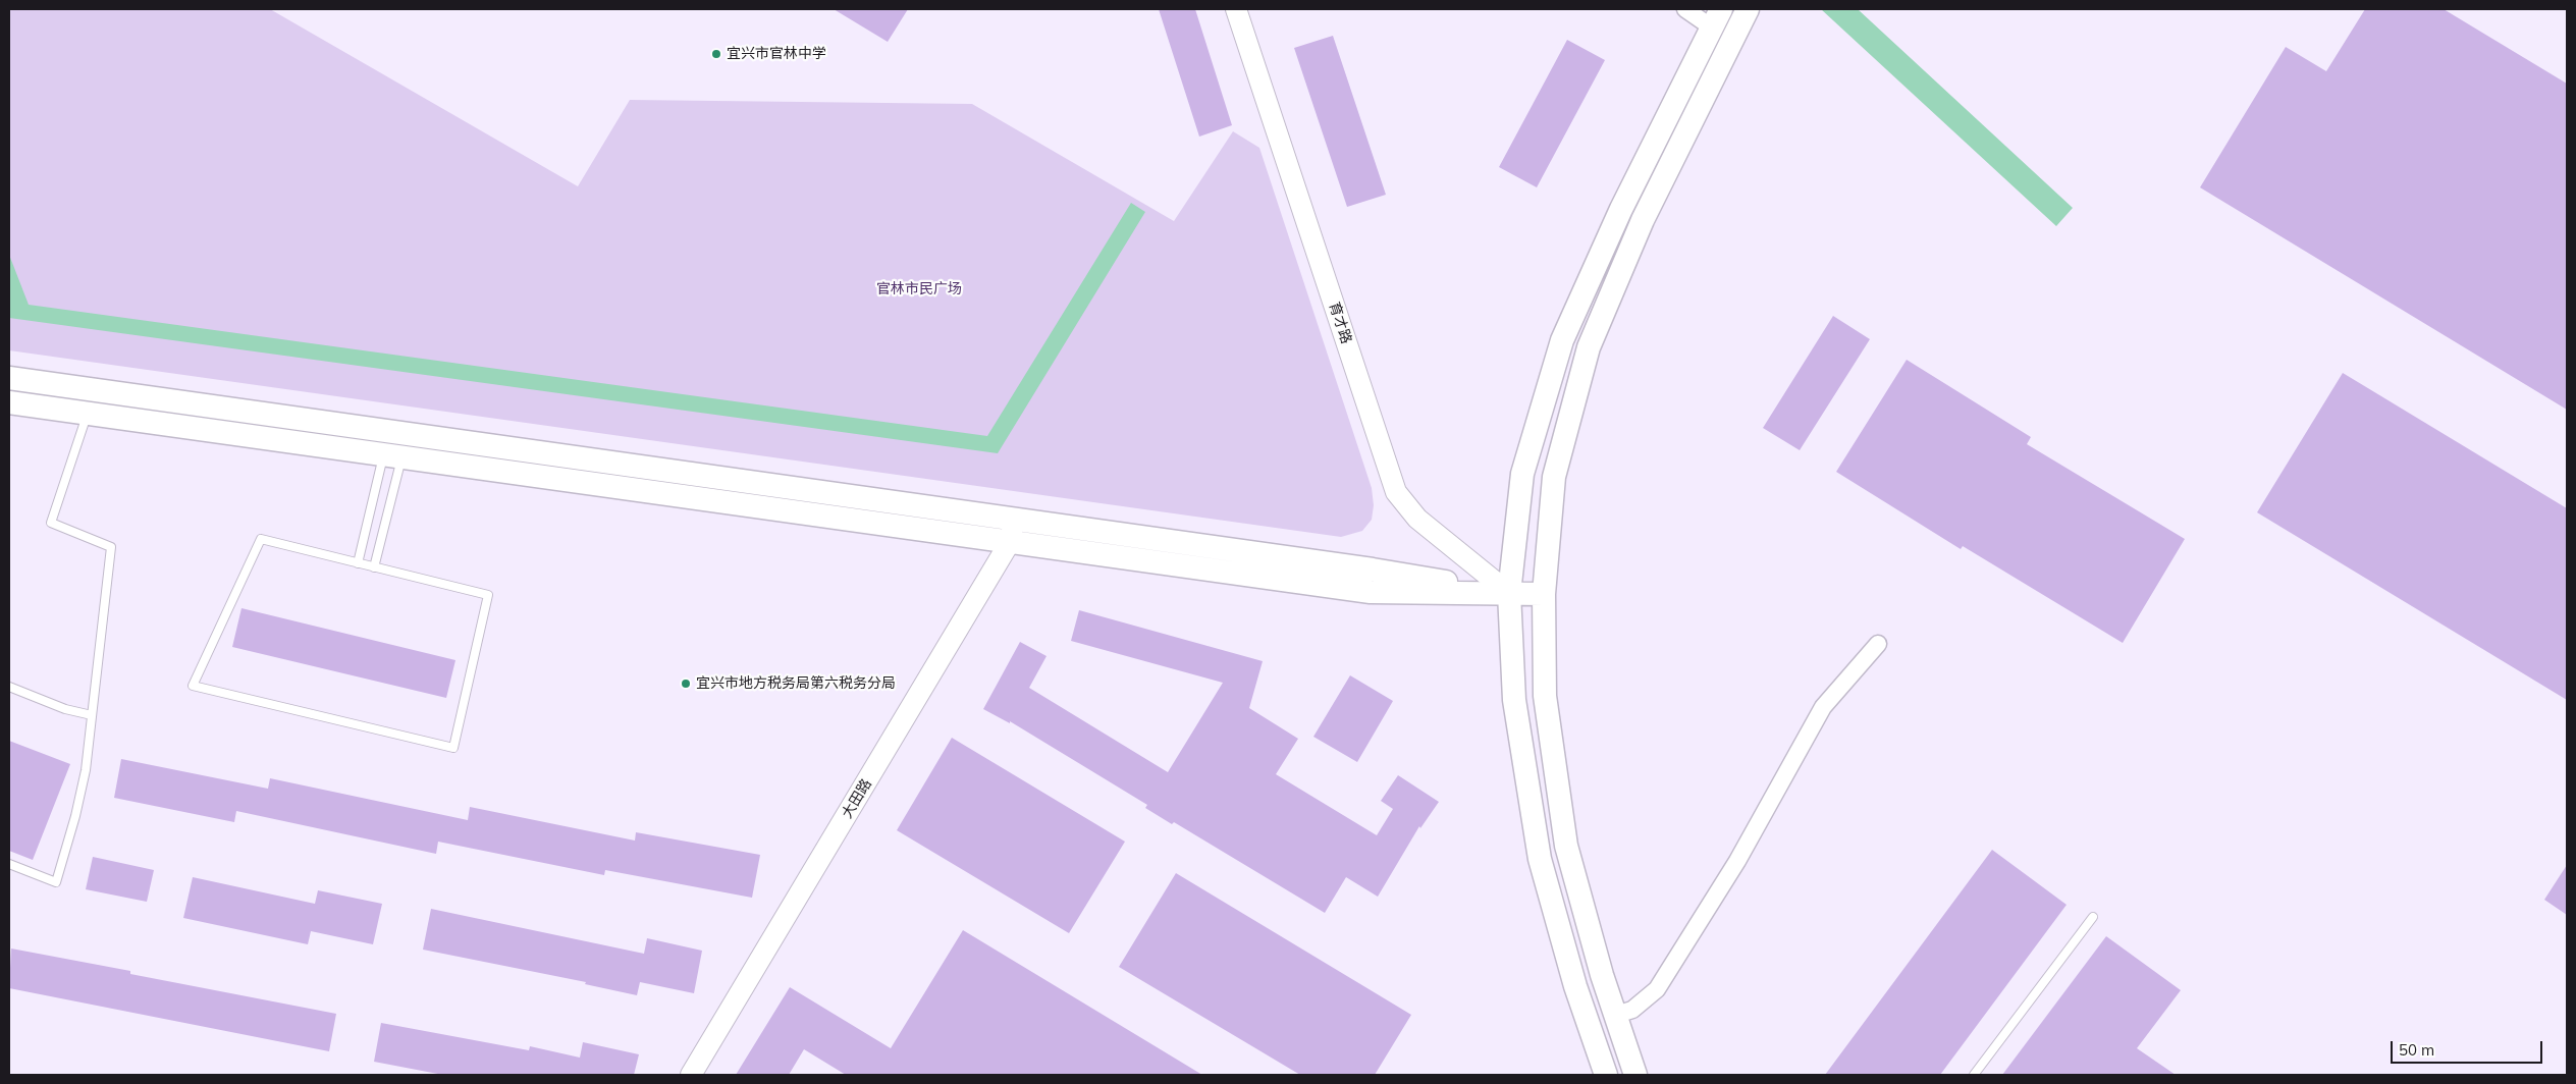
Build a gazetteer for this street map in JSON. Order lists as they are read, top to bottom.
{
  "streets": {
    "street": ["育才路", "大田路"]
  },
  "parks": ["官林市民广场"],
  "places": ["宜兴市官林中学", "宜兴市地方税务局第六税务分局"],
  "scale_bar": "50 m"
}
